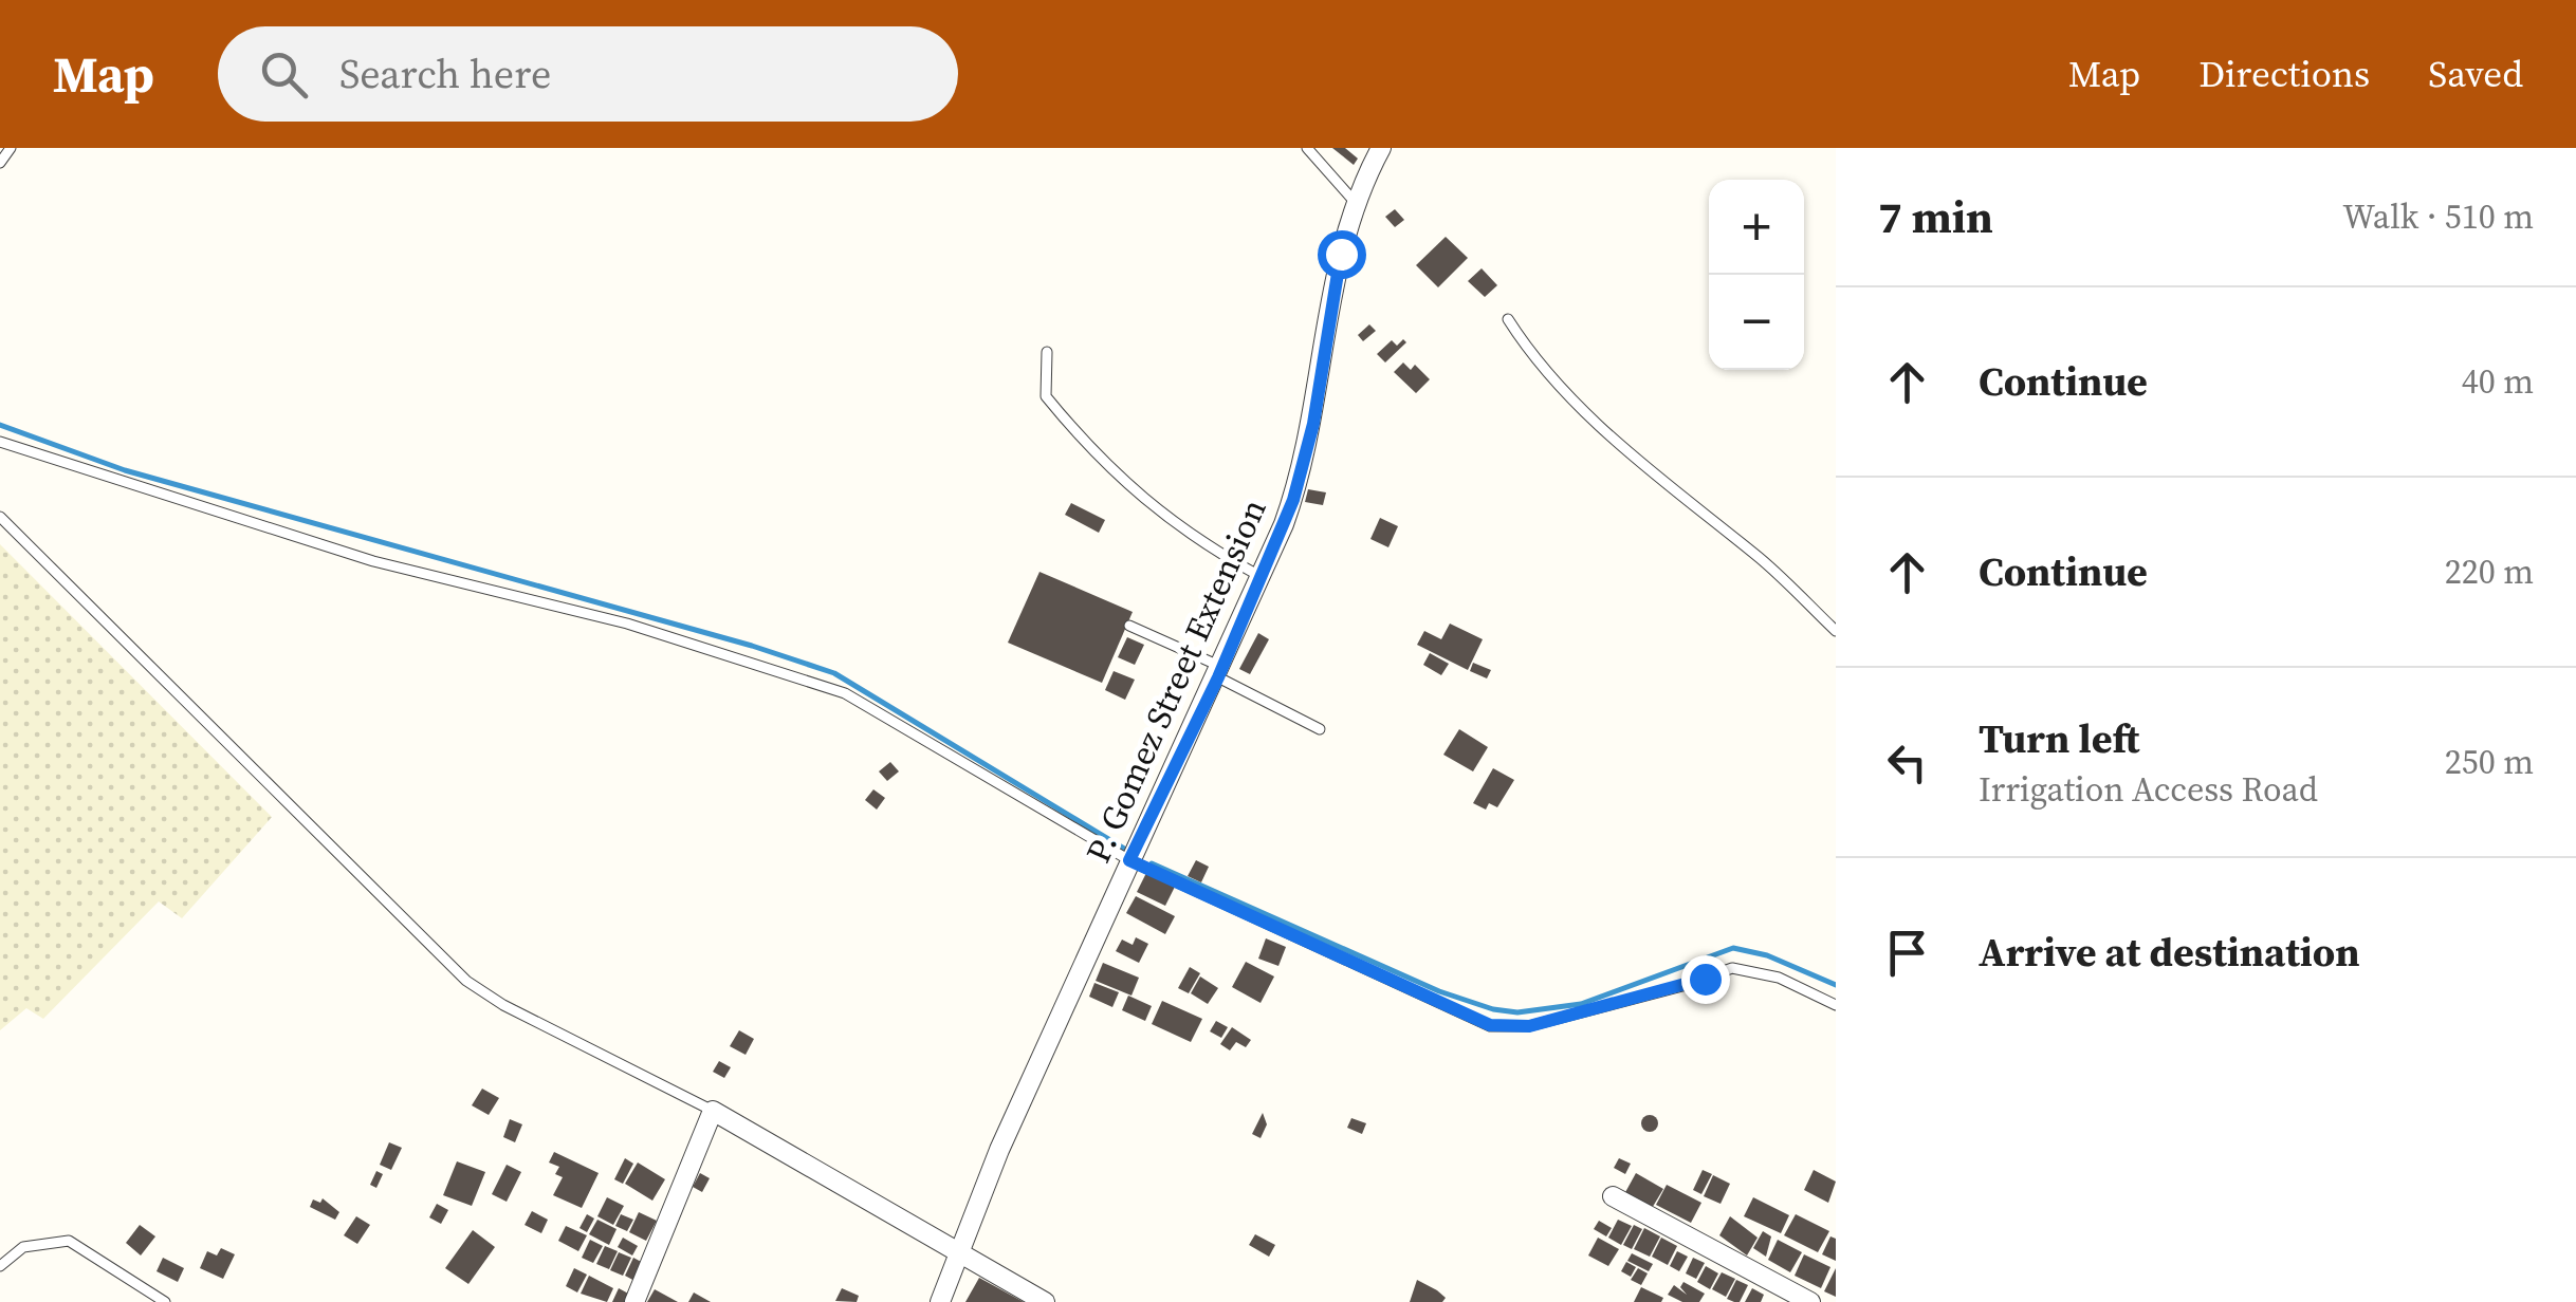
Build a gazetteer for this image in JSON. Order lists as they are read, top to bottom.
{
  "streets": {
    "street": ["P. Gomez Street Extension"]
  },
  "page": {
    "header": "Map",
    "search": "Search here",
    "nav": ["Map", "Directions", "Saved"],
    "heading": ["7 min", "Walk · 510 m"],
    "map_buttons": ["+", "−"],
    "list": [
      ["Continue", "40 m"],
      ["Continue", "220 m"],
      ["Turn left", "Irrigation Access Road", "250 m"],
      "Arrive at destination"
    ]
  }
}
